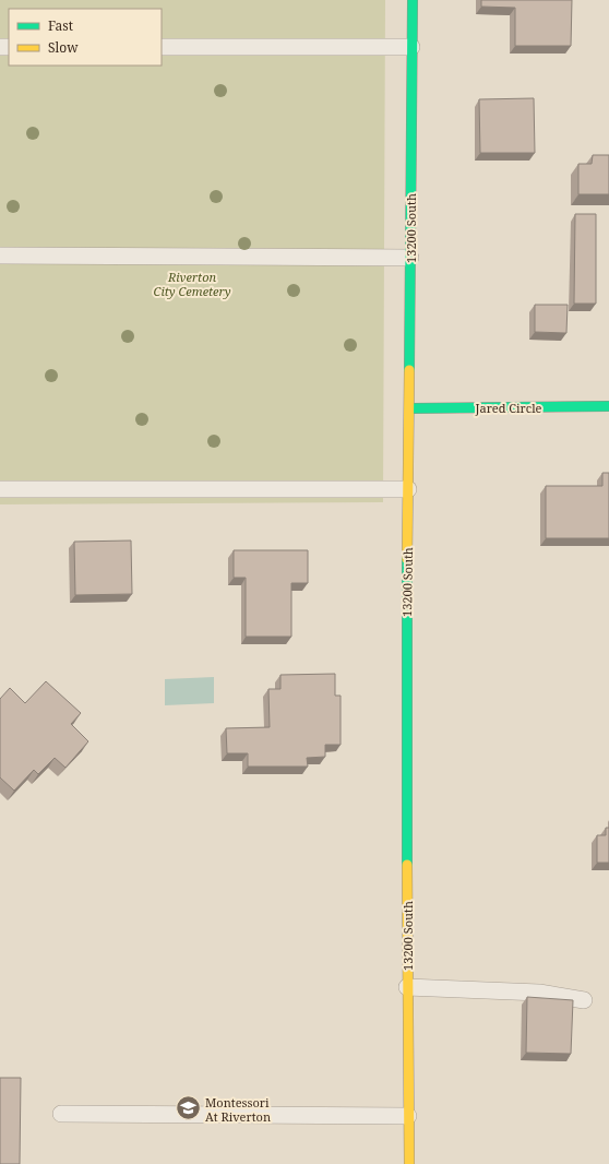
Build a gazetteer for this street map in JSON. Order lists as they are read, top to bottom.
{
  "streets": {
    "street": ["13200 South", "Jared Circle"]
  },
  "crossings": [
    ["13200 South", "Jared Circle"]
  ],
  "parks": ["Riverton City Cemetery"],
  "places": {
    "school or university": ["Montessori At Riverton"]
  },
  "legend": ["Fast", "Slow"]
}
